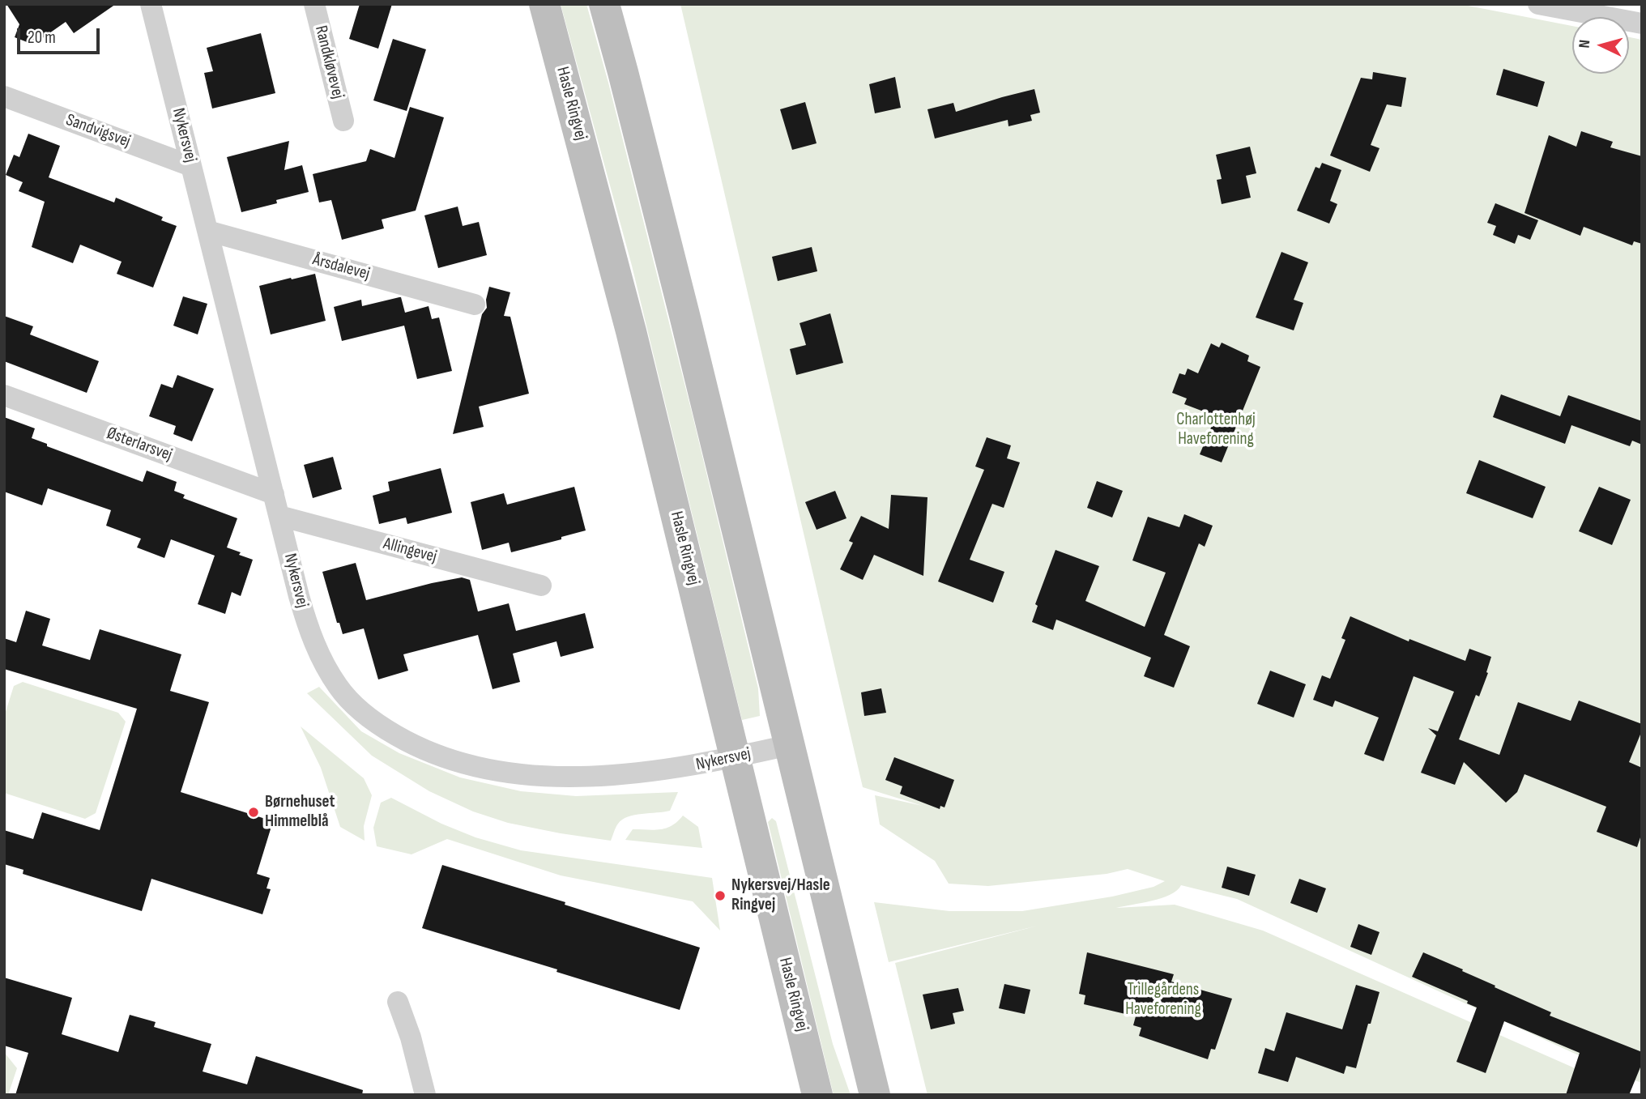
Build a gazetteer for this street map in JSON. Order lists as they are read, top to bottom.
{
  "streets": {
    "main road": ["Hasle Ringvej"],
    "street": [
      "Randkløvevej",
      "Sandvigsvej",
      "Nykersvej",
      "Årsdalevej",
      "Østerlarsvej",
      "Allingevej"
    ]
  },
  "crossings": [
    ["Hasle Ringvej", "Nykersvej"],
    ["Sandvigsvej", "Nykersvej"],
    ["Nykersvej", "Årsdalevej"],
    ["Nykersvej", "Østerlarsvej"],
    ["Nykersvej", "Allingevej"]
  ],
  "parks": ["Charlottenhøj Haveforening", "Trillegårdens Haveforening"],
  "places": ["Børnehuset Himmelblå", "Nykersvej/Hasle Ringvej"],
  "scale_bar": "20 m",
  "north": "left"
}
